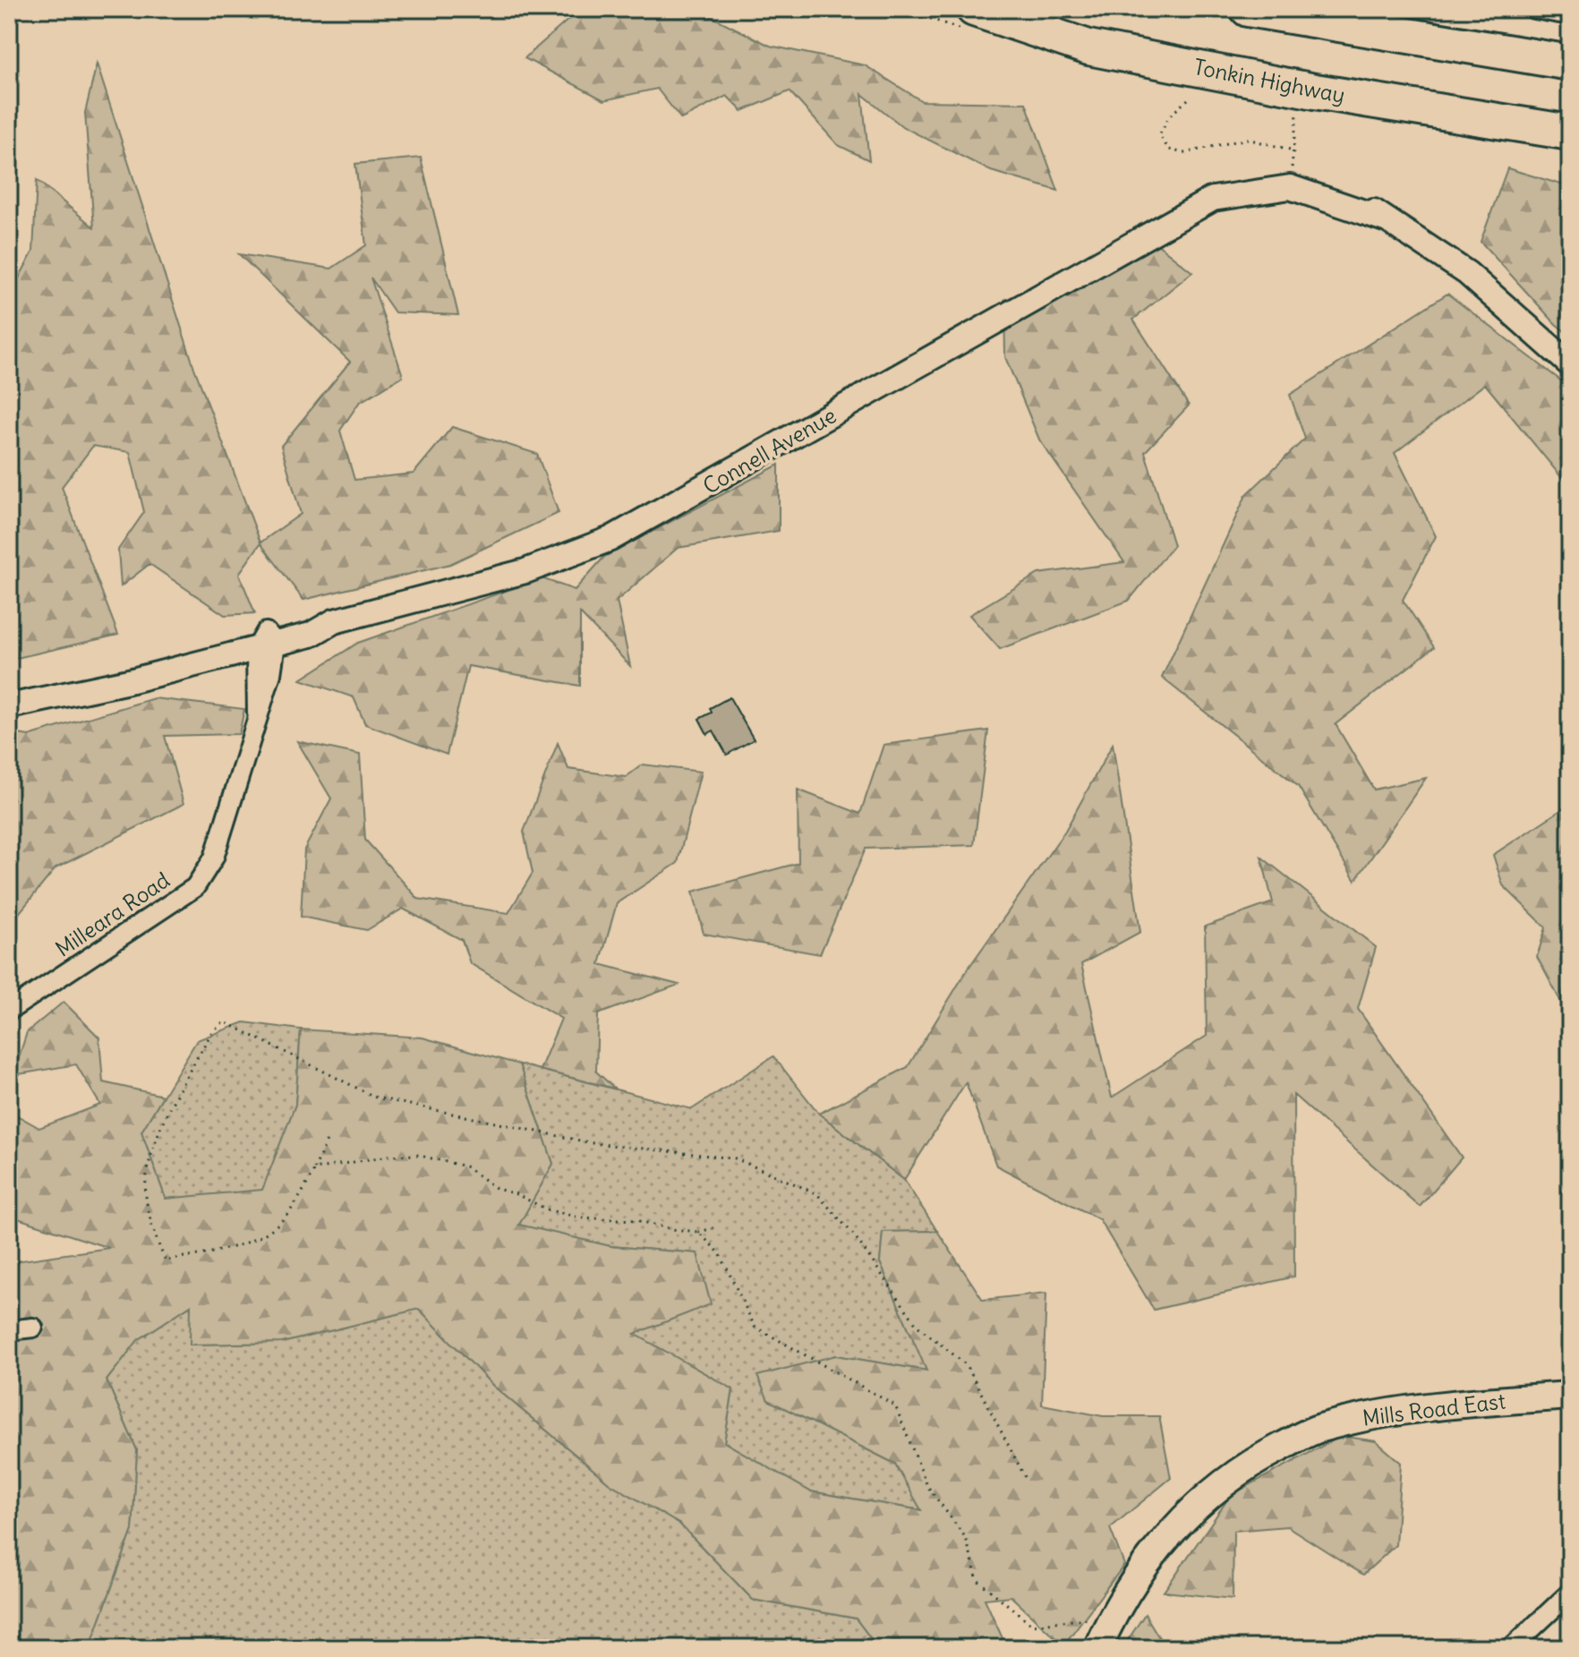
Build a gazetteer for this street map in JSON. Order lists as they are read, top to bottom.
{
  "streets": {
    "highway": ["Tonkin Highway"],
    "main road": ["Mills Road East"],
    "street": ["Connell Avenue", "Milleara Road"]
  },
  "crossings": [
    ["Connell Avenue", "Milleara Road"]
  ]
}
